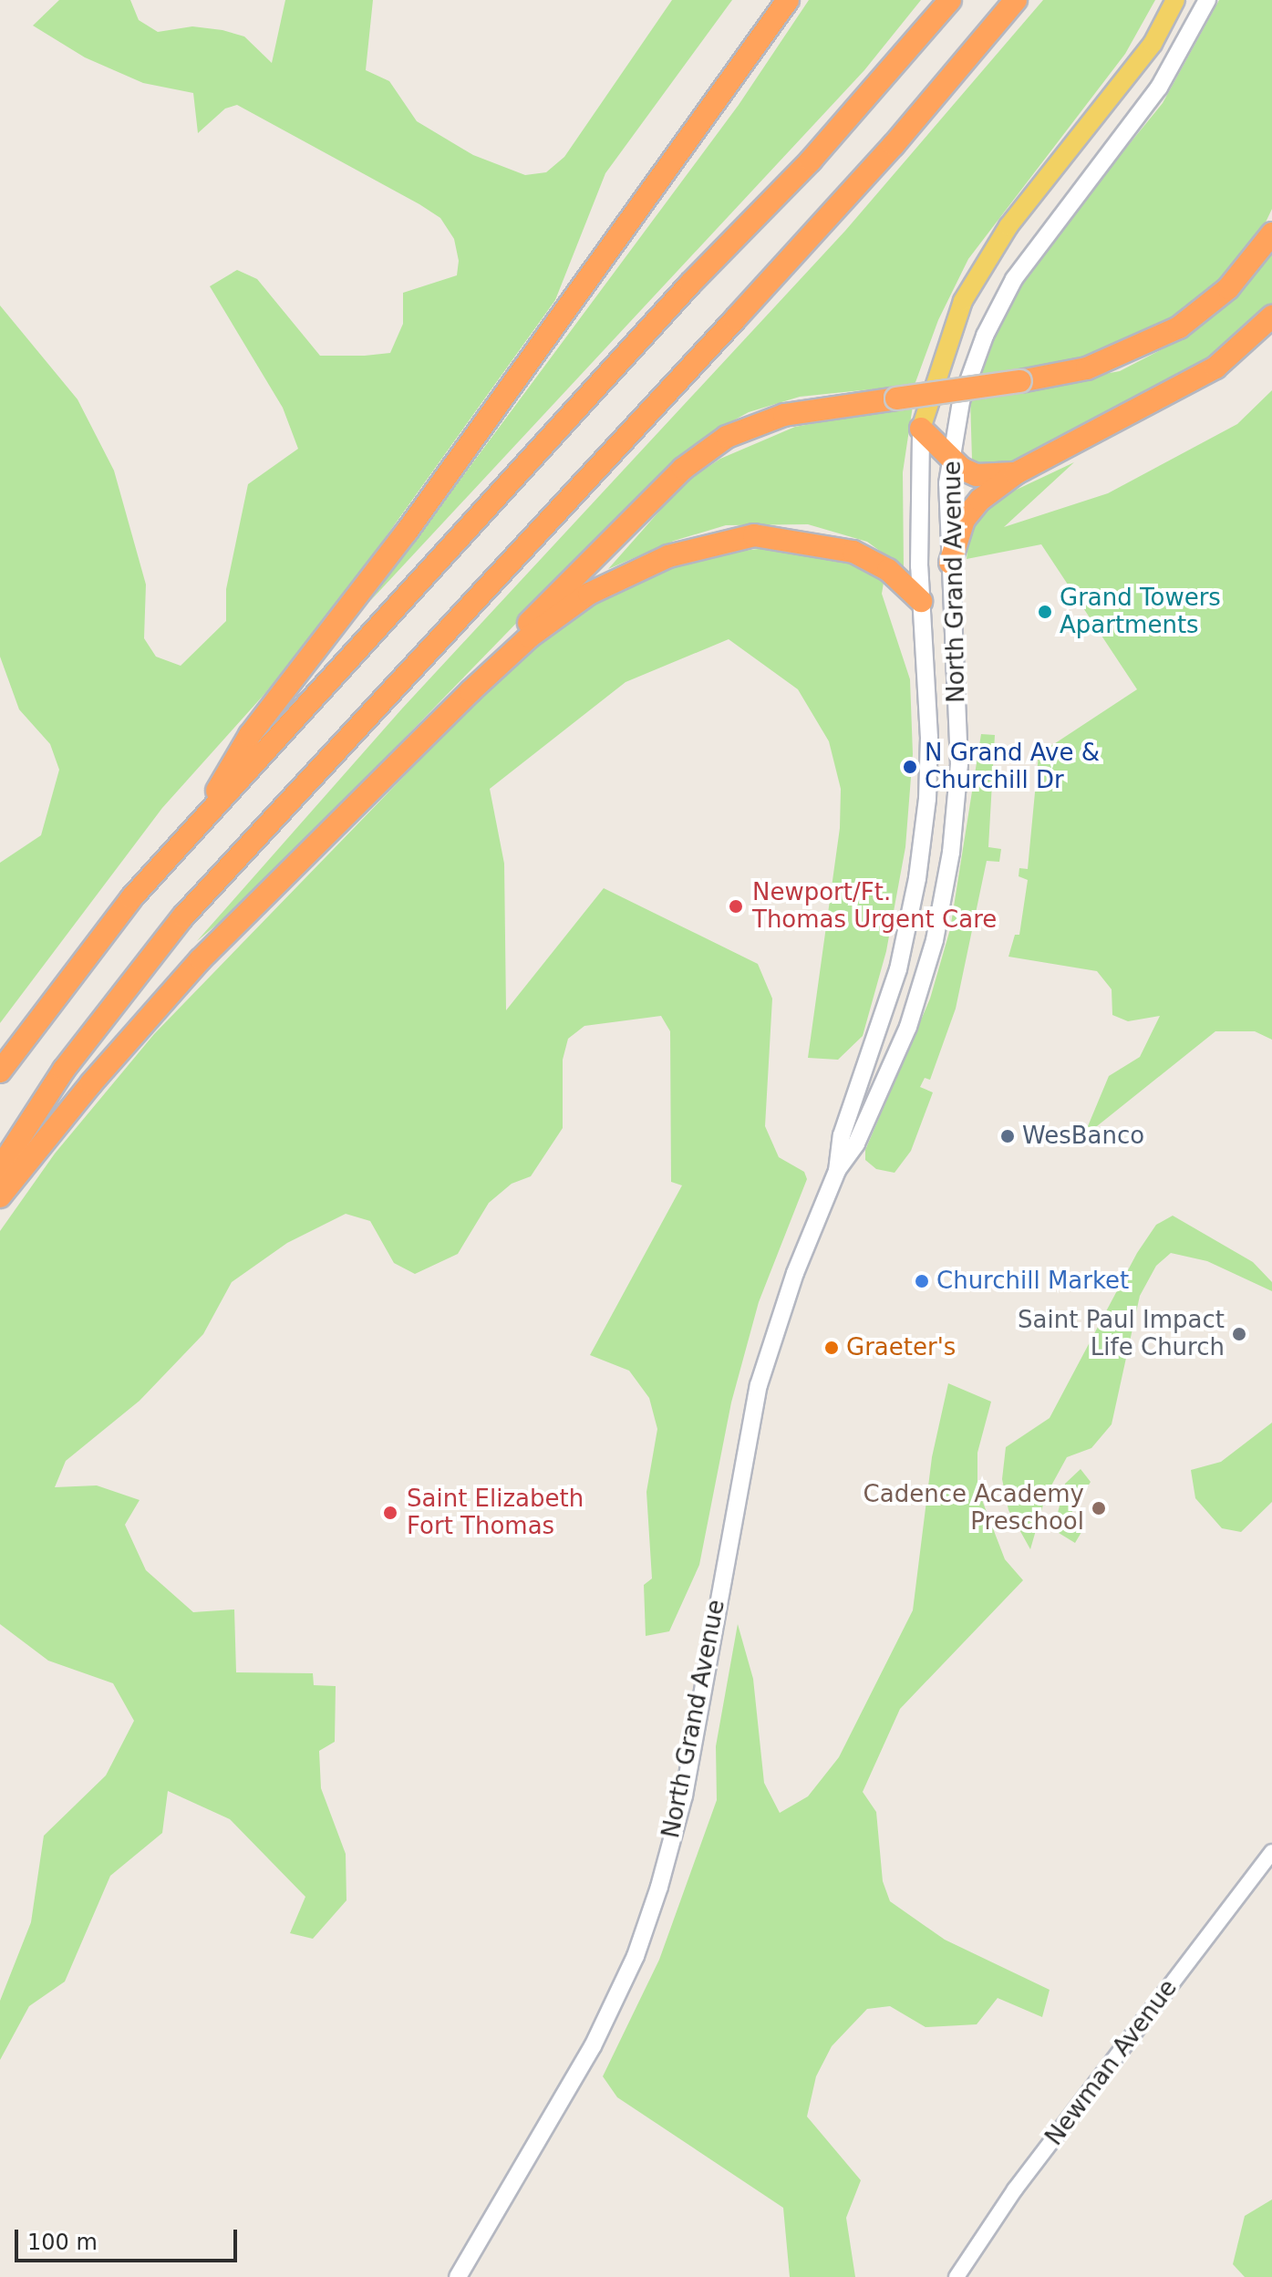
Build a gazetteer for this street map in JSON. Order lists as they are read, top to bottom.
{
  "streets": {
    "main road": ["North Grand Avenue"],
    "street": ["Newman Avenue"]
  },
  "places": [
    "Grand Towers Apartments",
    "N Grand Ave & Churchill Dr",
    "Newport/Ft. Thomas Urgent Care",
    "WesBanco",
    "Churchill Market",
    "Saint Paul Impact Life Church",
    "Graeter's",
    "Cadence Academy Preschool",
    "Saint Elizabeth Fort Thomas"
  ],
  "scale_bar": "100 m"
}
